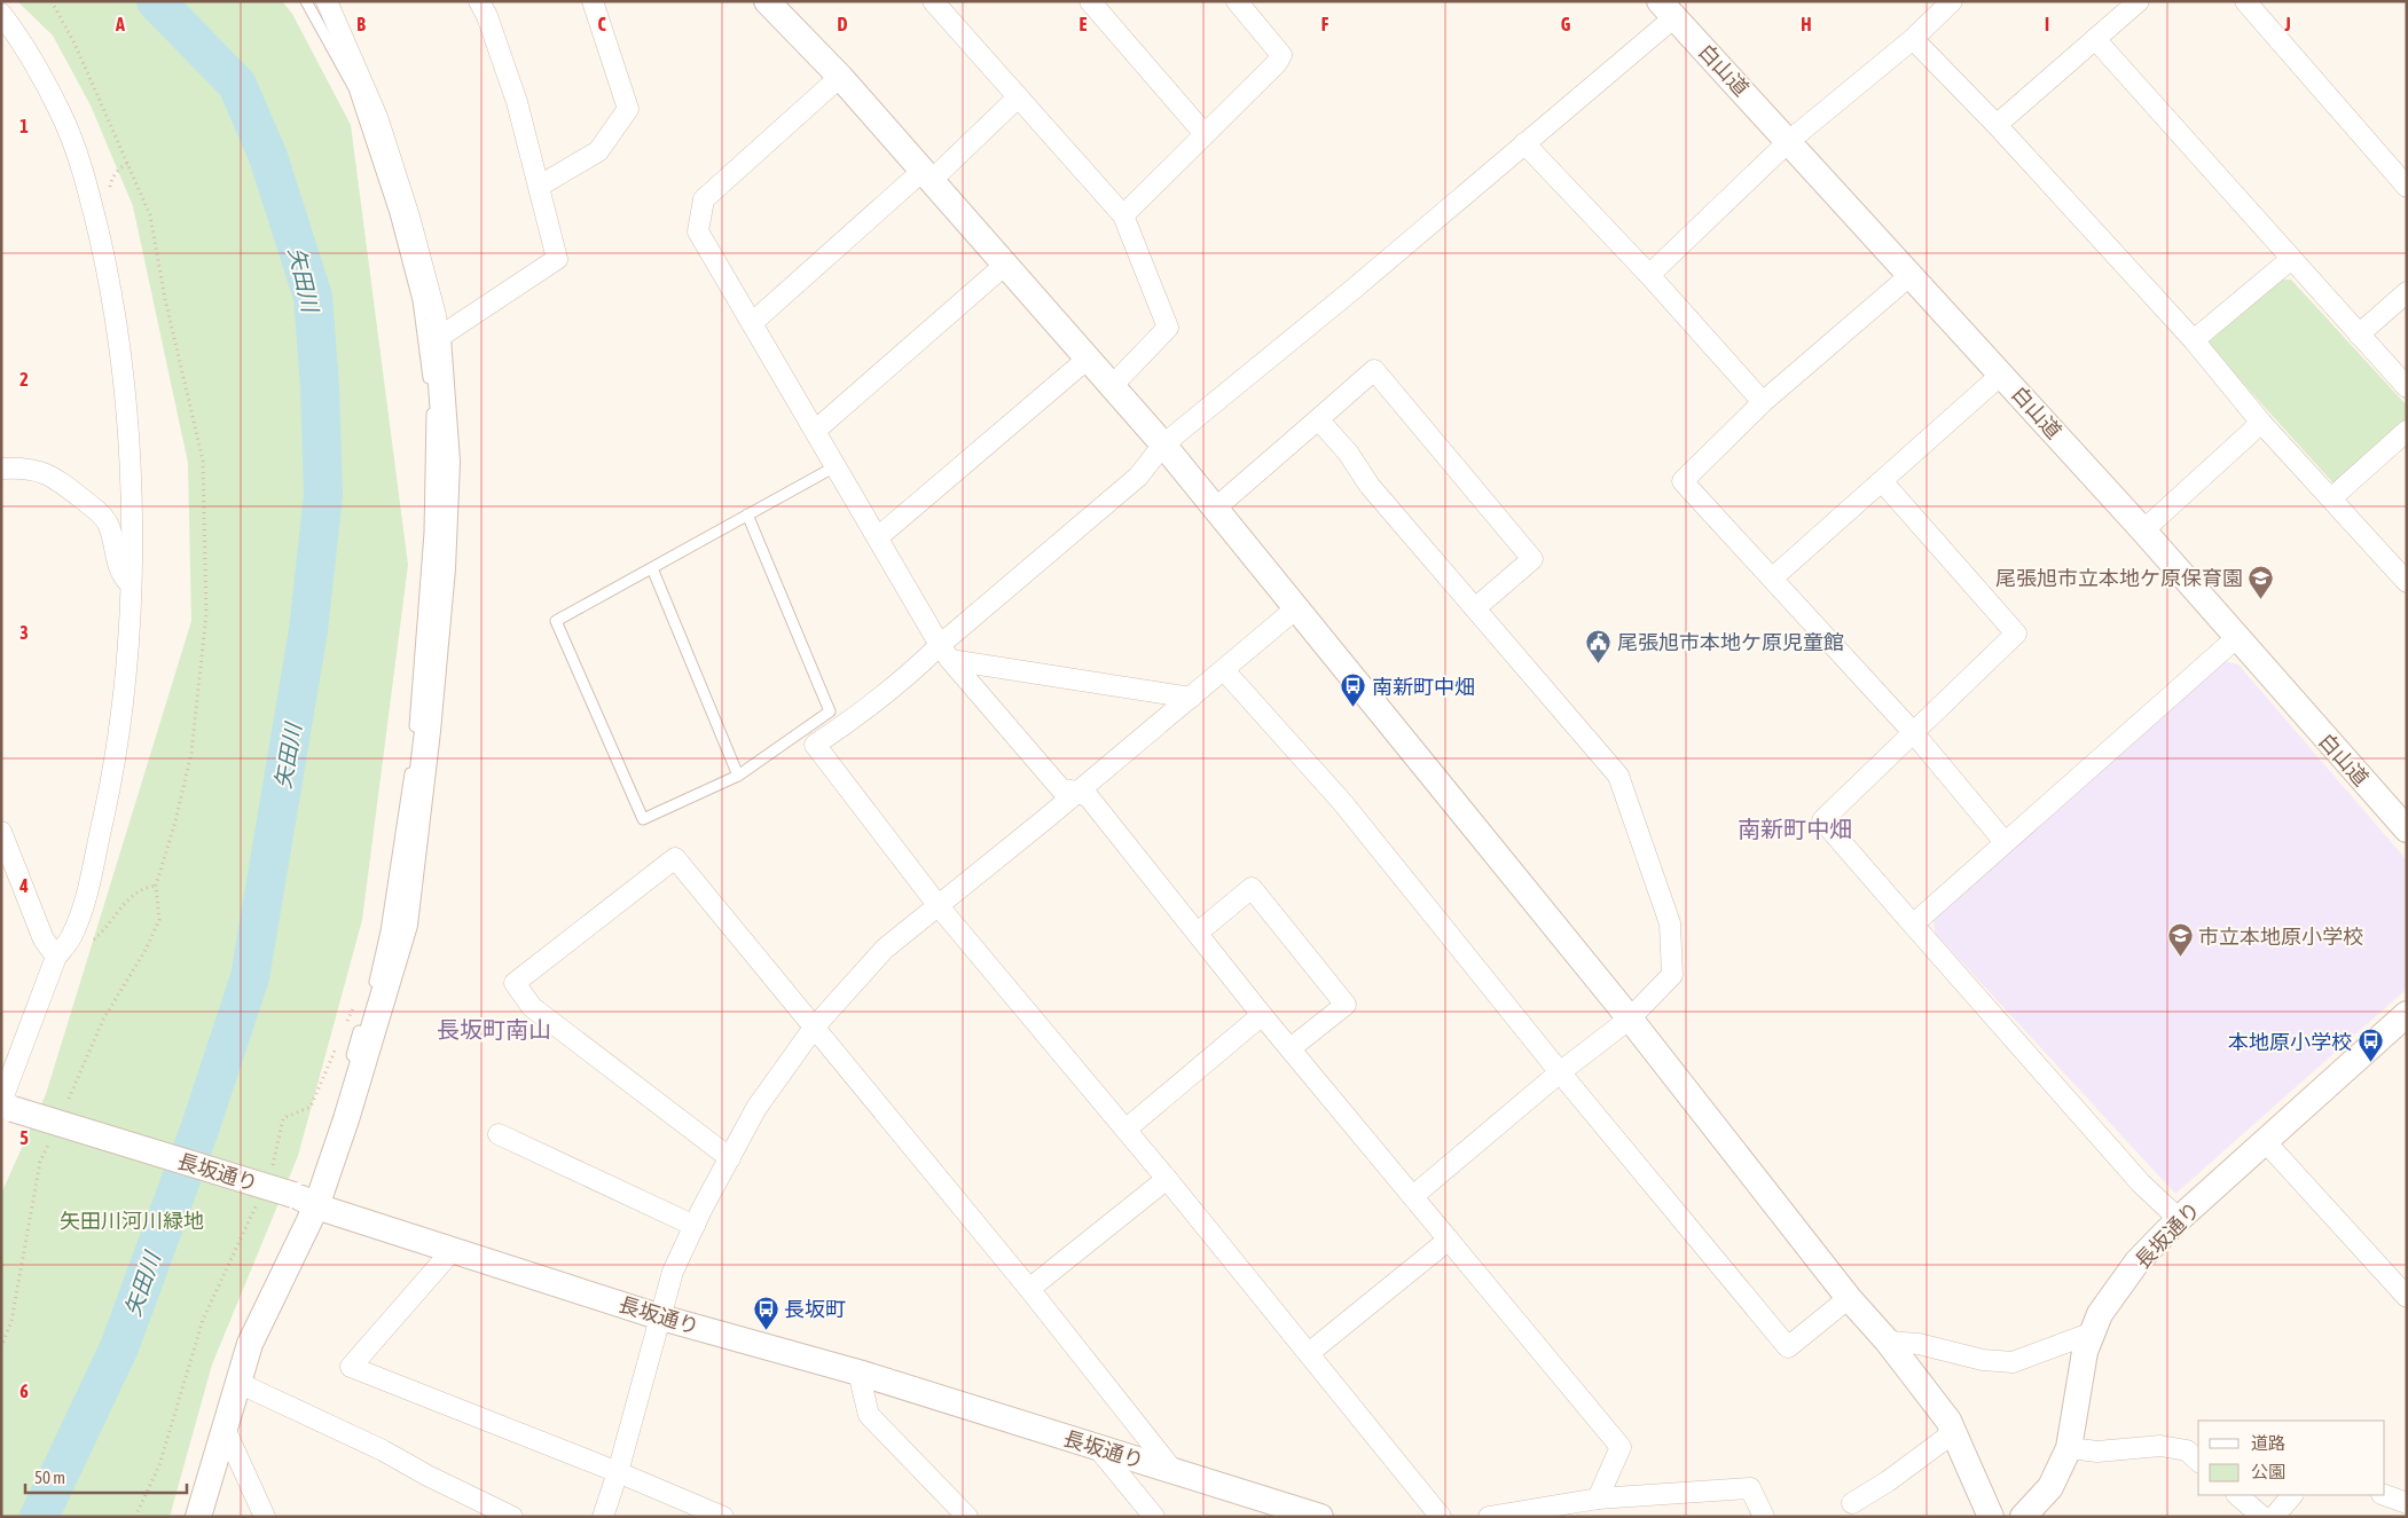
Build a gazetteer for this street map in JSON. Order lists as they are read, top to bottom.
{
  "streets": {
    "street": ["白山道", "長坂通り"]
  },
  "districts": ["南新町中畑", "長坂町南山"],
  "water": ["矢田川"],
  "parks": ["矢田川河川緑地"],
  "places": {
    "school or university": ["尾張旭市立本地ケ原保育園", "市立本地原小学校"],
    "public building": ["尾張旭市本地ケ原児童館"],
    "bus stop": ["南新町中畑", "本地原小学校", "長坂町"]
  },
  "legend": ["道路", "公園"],
  "scale_bar": "50 m",
  "grid": {
    "columns": [
      "A",
      "B",
      "C",
      "D",
      "E",
      "F",
      "G",
      "H",
      "I",
      "J"
    ],
    "rows": [
      "1",
      "2",
      "3",
      "4",
      "5",
      "6"
    ]
  }
}
